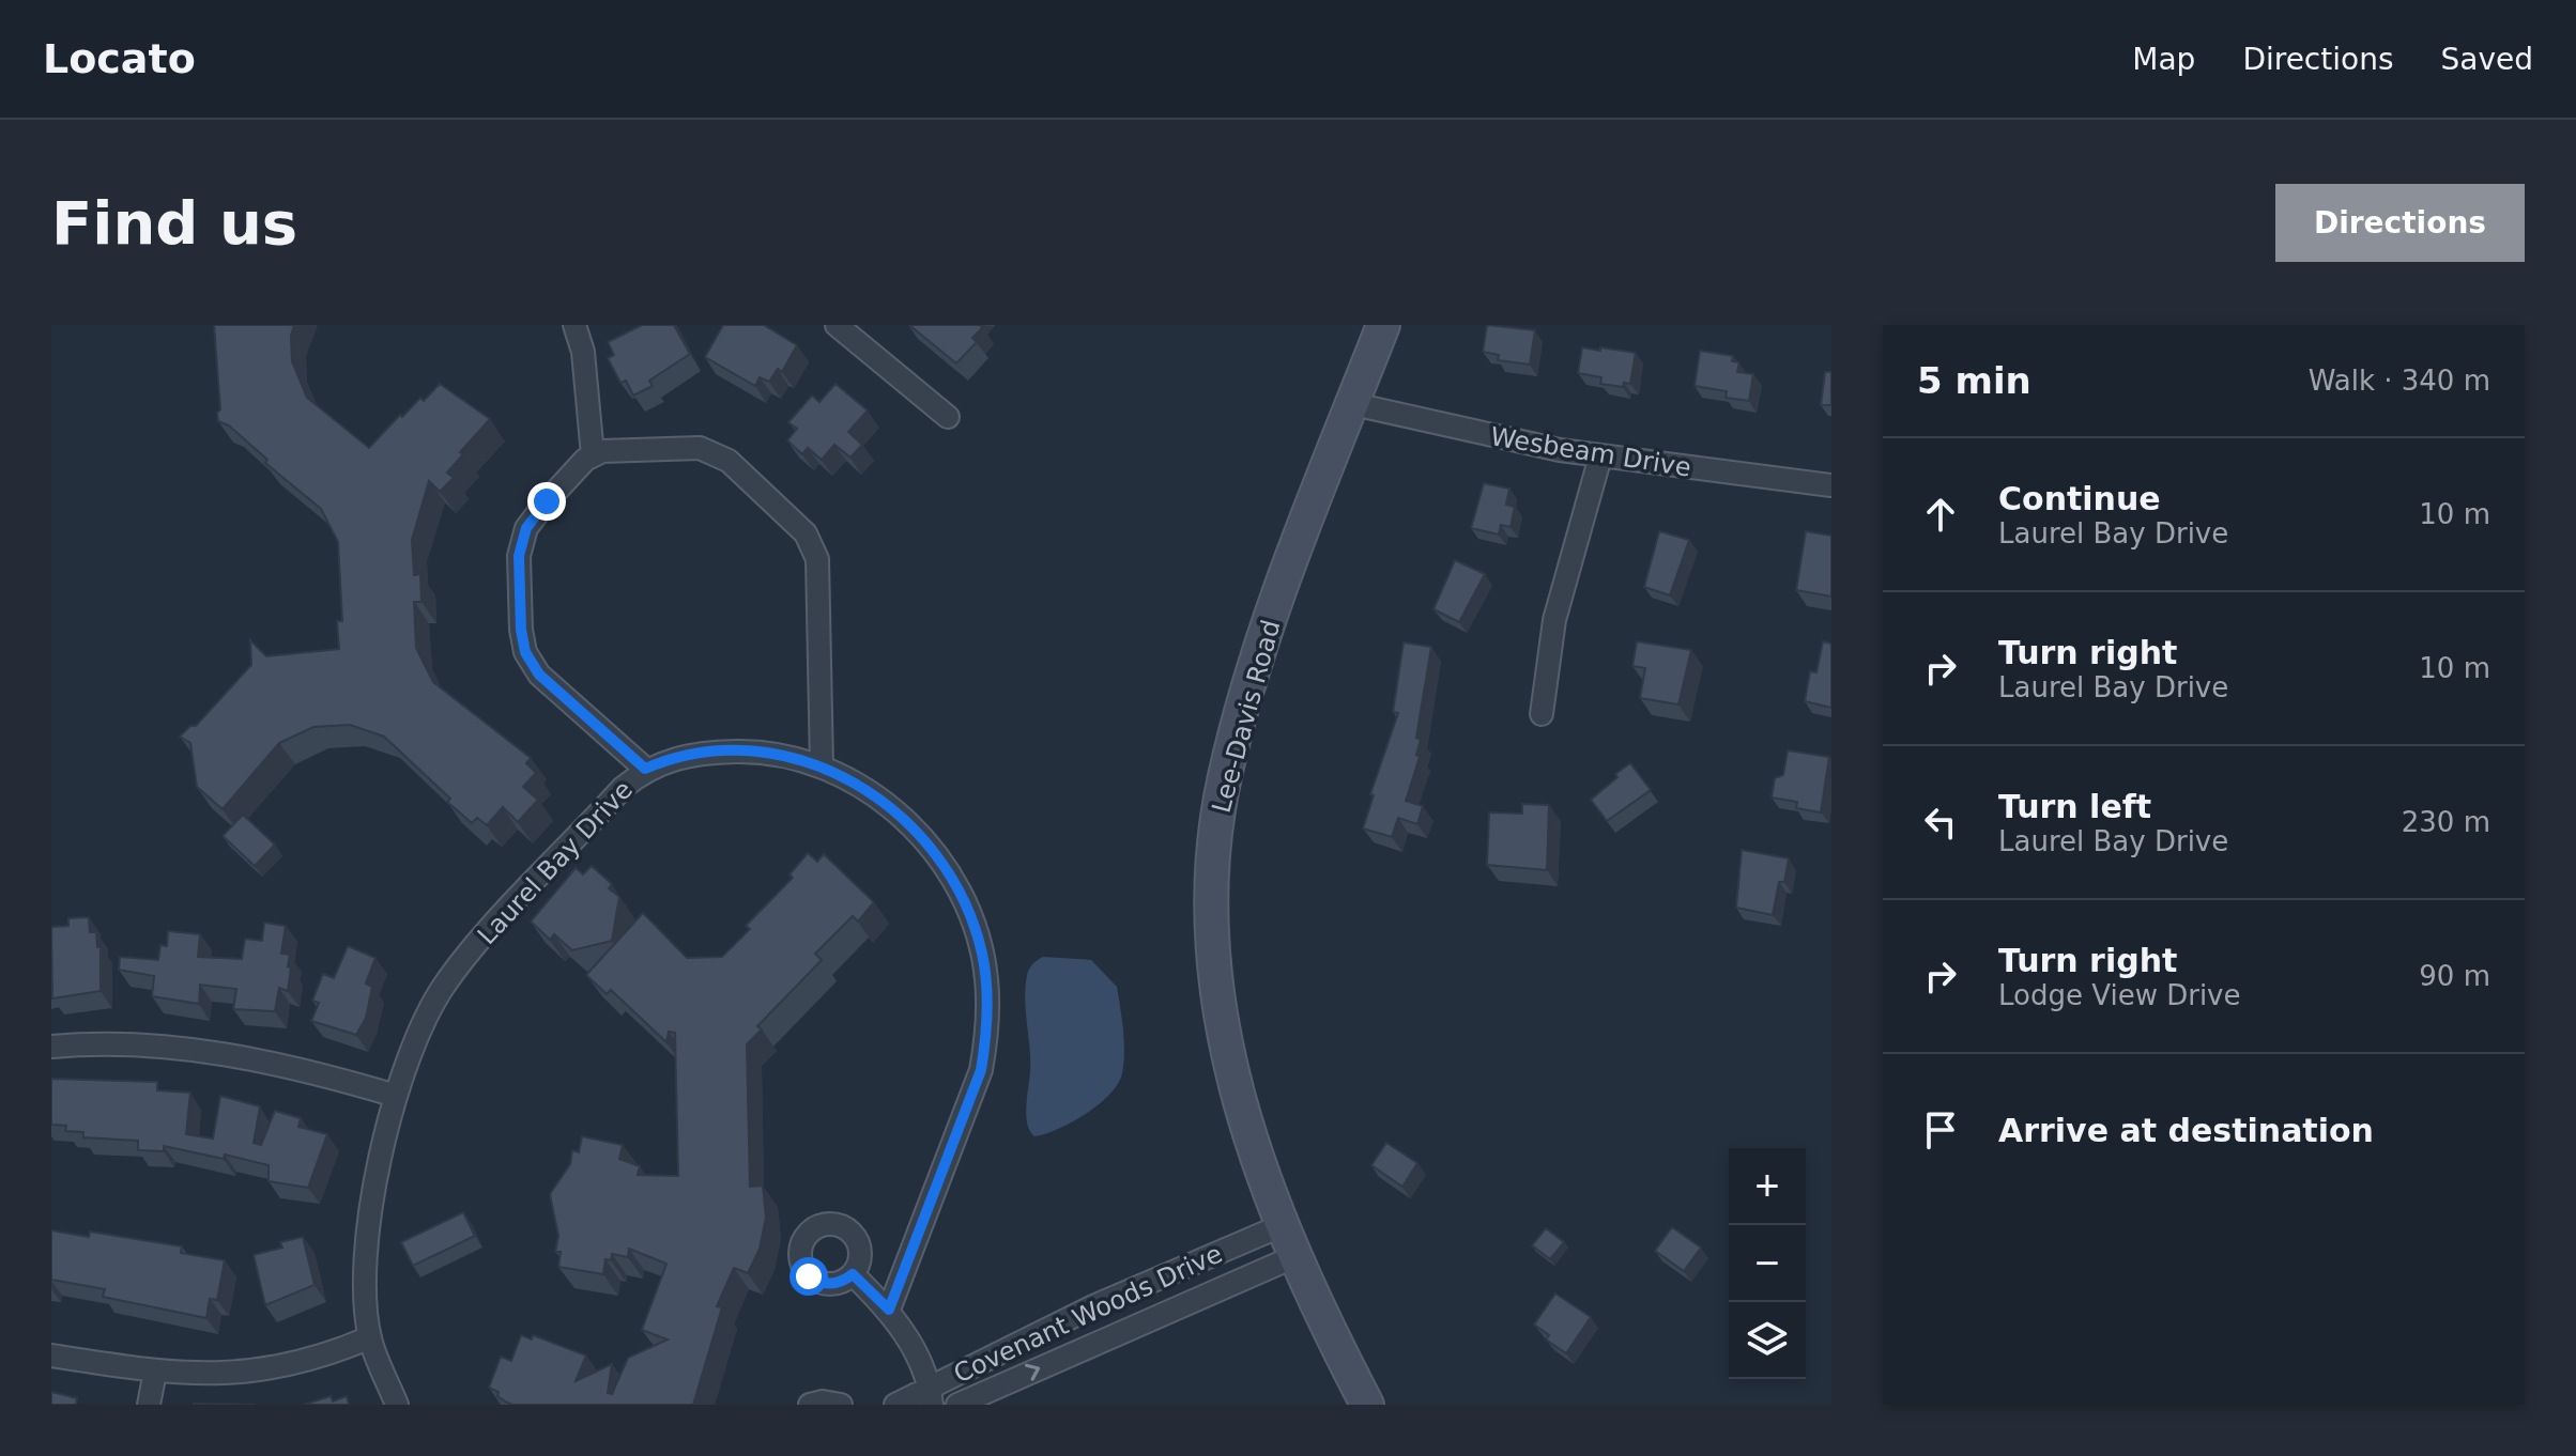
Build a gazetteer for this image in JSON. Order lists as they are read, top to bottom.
{
  "streets": {
    "main road": ["Lee-Davis Road"],
    "street": ["Wesbeam Drive", "Laurel Bay Drive", "Covenant Woods Drive"]
  },
  "crossings": [
    ["Wesbeam Drive", "Lee-Davis Road"],
    ["Lee-Davis Road", "Covenant Woods Drive"]
  ],
  "page": {
    "header": "Locato",
    "nav": ["Map", "Directions", "Saved"],
    "buttons": "Directions",
    "title": "Find us",
    "heading": ["5 min", "Walk · 340 m"],
    "list": [
      ["Continue", "Laurel Bay Drive", "10 m"],
      ["Turn right", "Laurel Bay Drive", "10 m"],
      ["Turn left", "Laurel Bay Drive", "230 m"],
      ["Turn right", "Lodge View Drive", "90 m"],
      "Arrive at destination"
    ],
    "map_buttons": ["+", "−"]
  }
}
